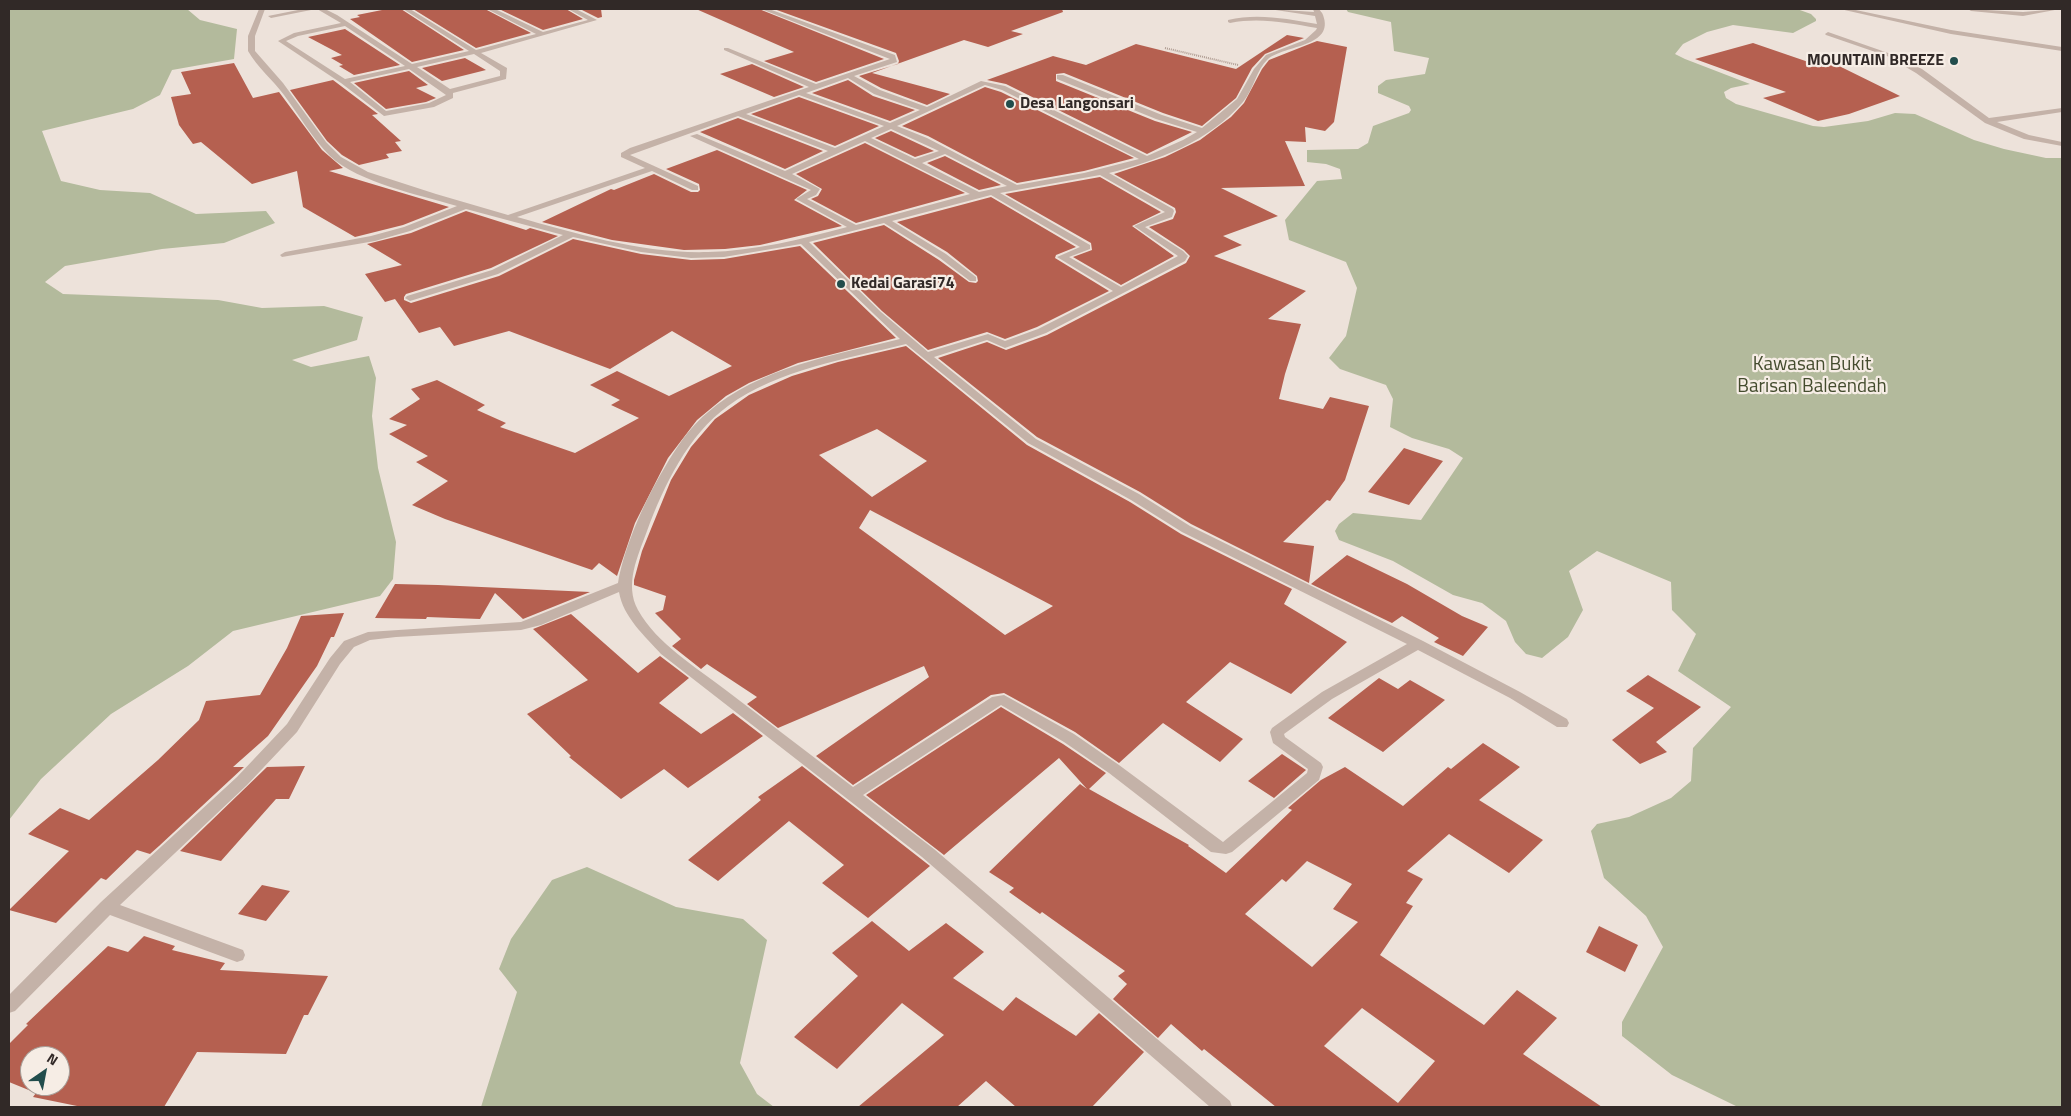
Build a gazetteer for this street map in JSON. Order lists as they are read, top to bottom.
{
  "parks": ["Kawasan Bukit Barisan Baleendah"],
  "places": ["MOUNTAIN BREEZE", "Desa Langonsari", "Kedai Garasi74"],
  "north": "top right"
}
